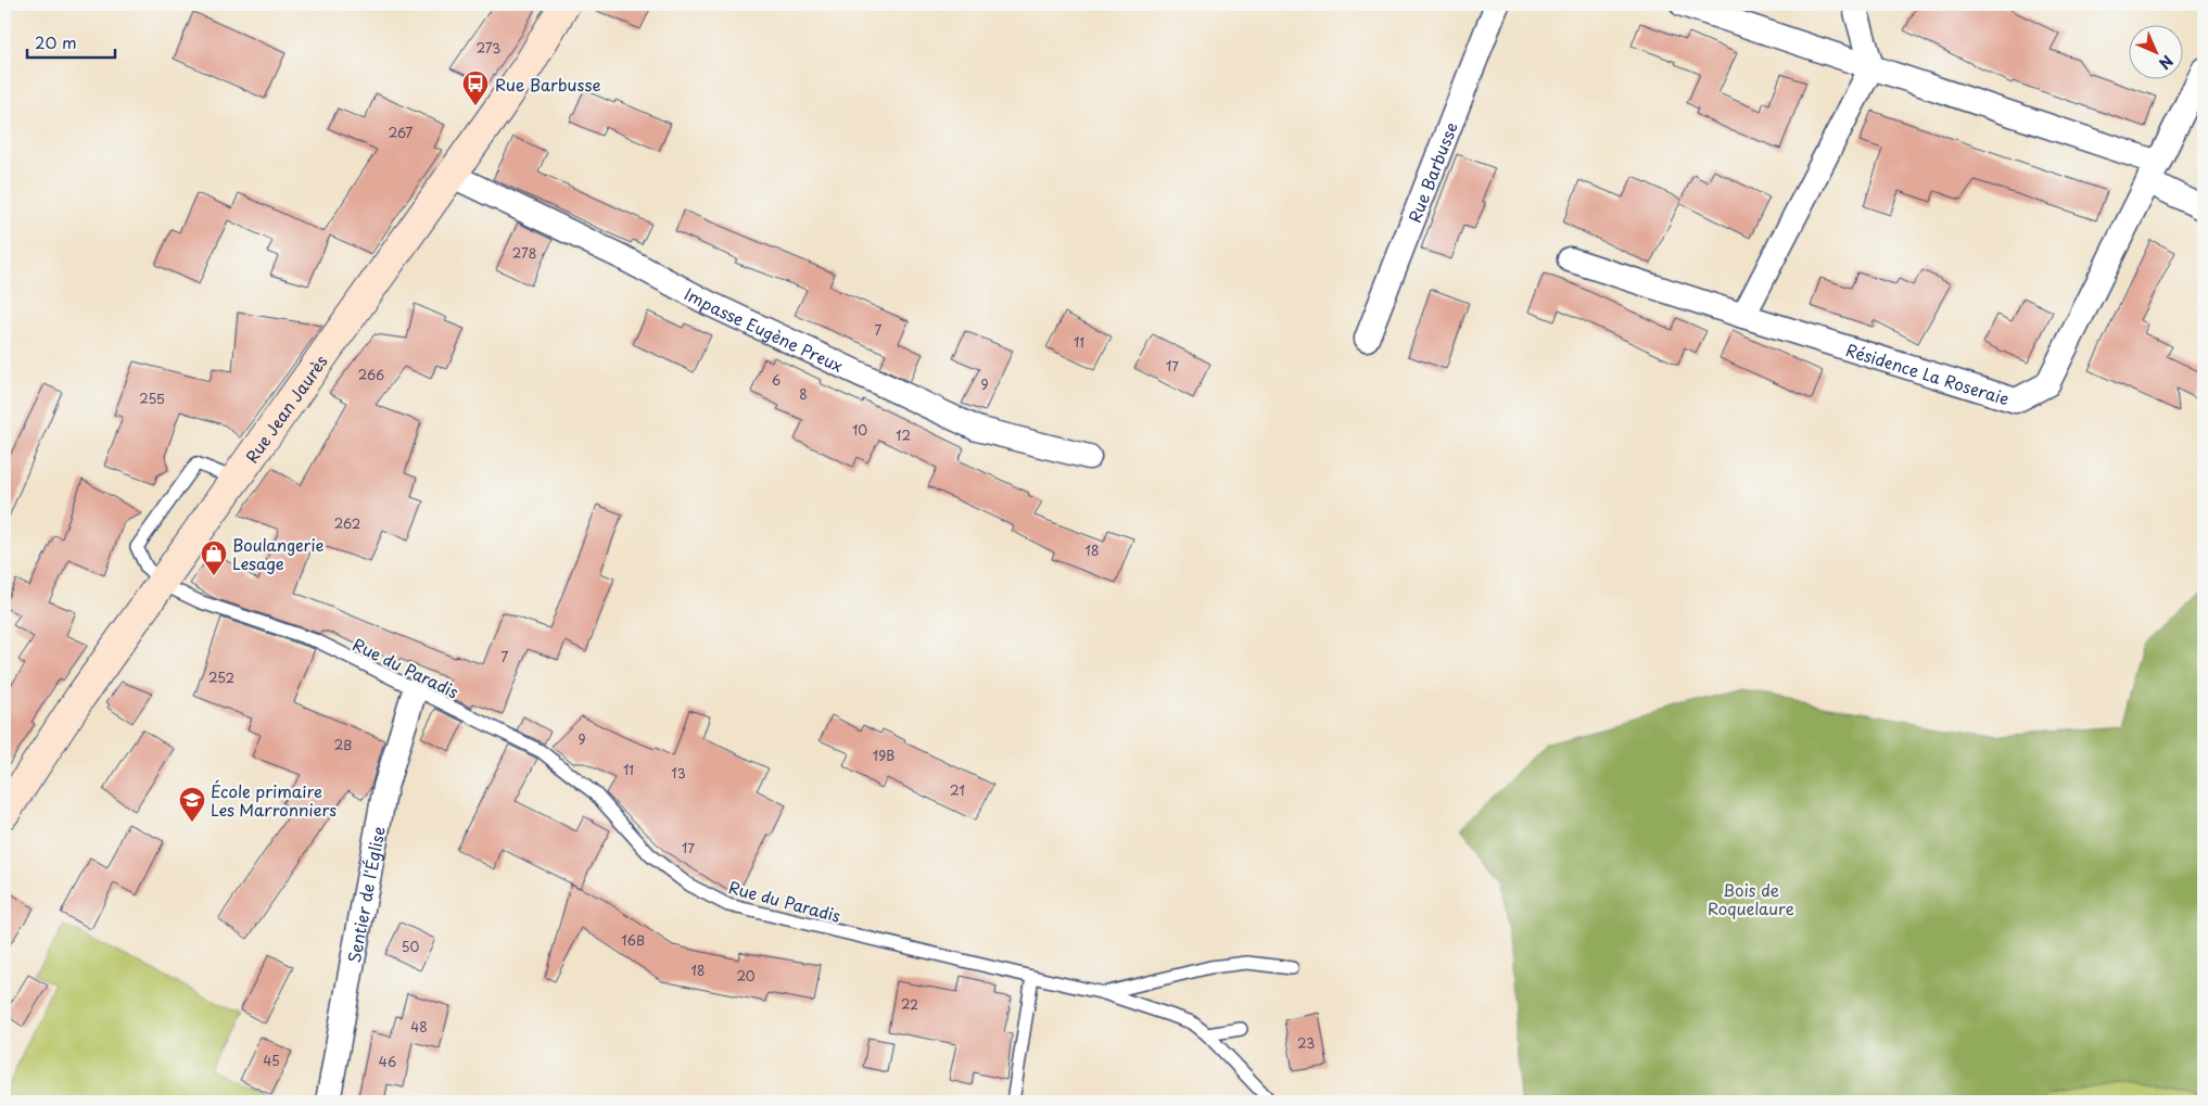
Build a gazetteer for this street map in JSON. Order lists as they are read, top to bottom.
{
  "streets": {
    "main road": ["Rue Jean Jaurès"],
    "street": [
      "Rue Barbusse",
      "Impasse Eugène Preux",
      "Résidence La Roseraie",
      "Sentier de l'Église"
    ],
    "lane": ["Rue du Paradis"]
  },
  "crossings": [
    ["Impasse Eugène Preux", "Rue Jean Jaurès"],
    ["Rue Jean Jaurès", "Rue du Paradis"],
    ["Rue du Paradis", "Sentier de l'Église"]
  ],
  "parks": ["Bois de Roquelaure"],
  "places": {
    "bus stop": ["Rue Barbusse"],
    "shop": ["Boulangerie Lesage"],
    "school or university": ["École primaire Les Marronniers"]
  },
  "house_numbers": [
    "273",
    "267",
    "278",
    "7",
    "11",
    "17",
    "266",
    "6",
    "9",
    "8",
    "255",
    "10",
    "12",
    "262",
    "18",
    "7",
    "252",
    "9",
    "2B",
    "19B",
    "11",
    "13",
    "21",
    "17",
    "16B",
    "50",
    "18",
    "20",
    "22",
    "48",
    "23",
    "45",
    "46"
  ],
  "scale_bar": "20 m",
  "north": "bottom right"
}
